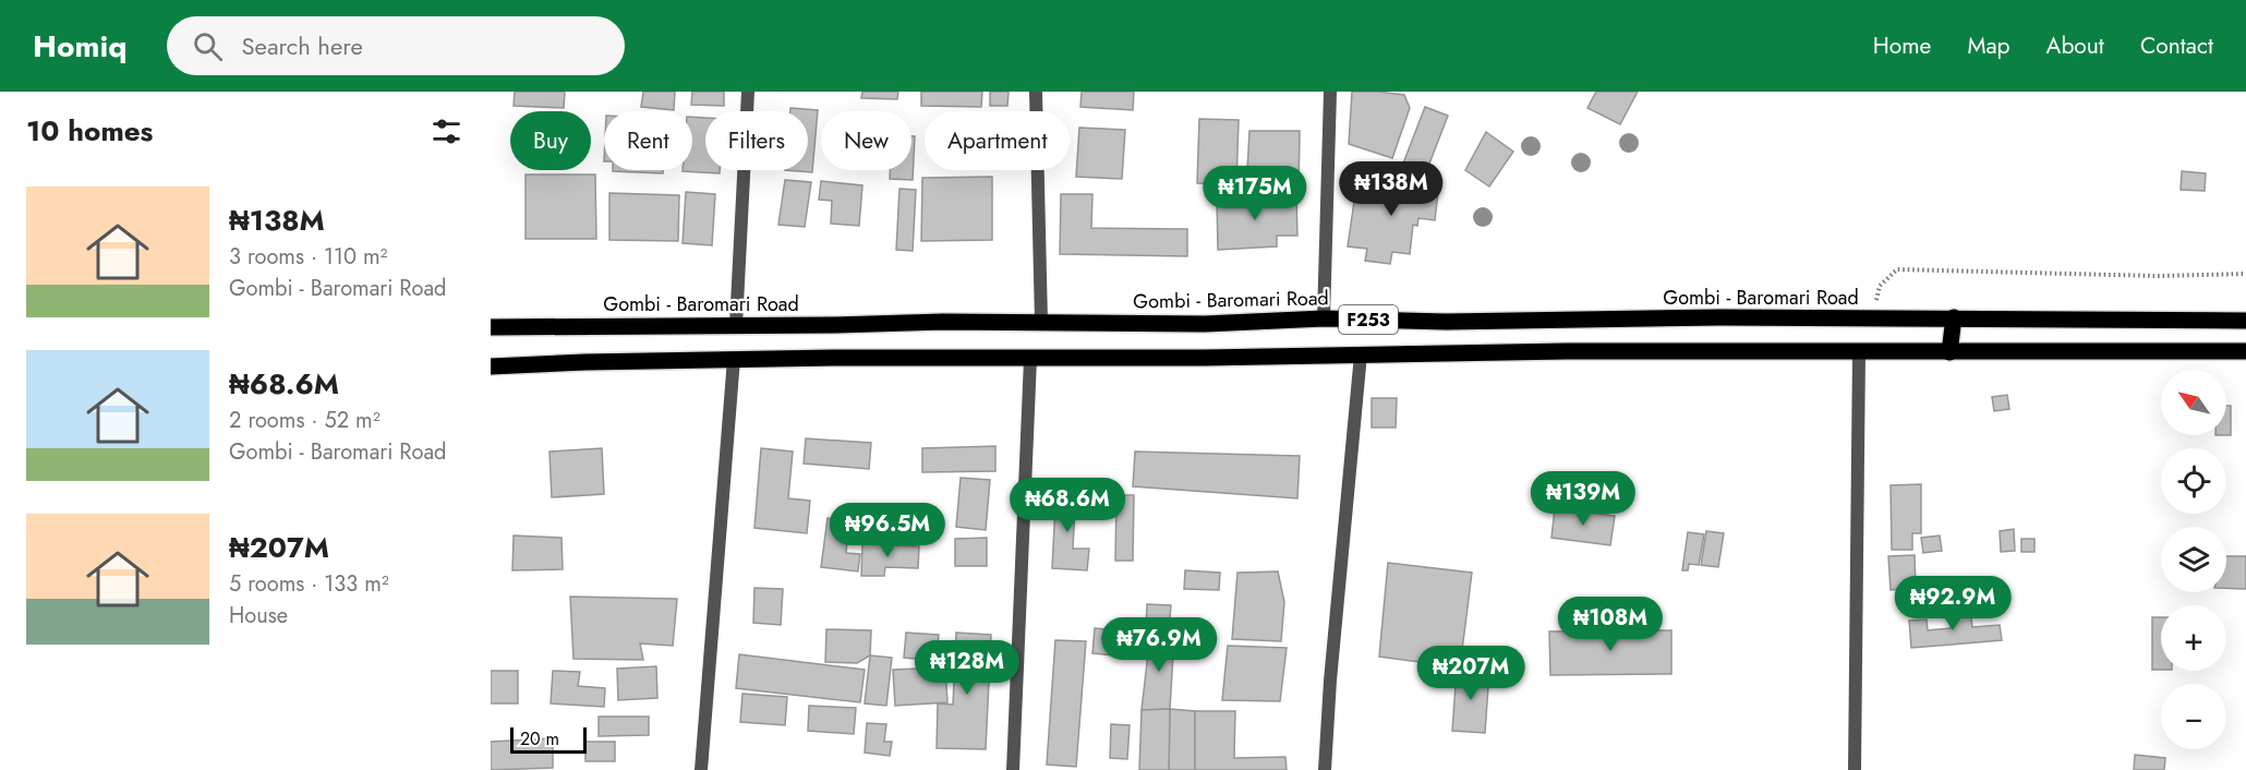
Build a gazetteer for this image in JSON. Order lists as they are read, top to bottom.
{
  "streets": {
    "main road": ["Gombi - Baromari Road", "F253"]
  },
  "scale_bar": "20 m",
  "north": "top left",
  "page": {
    "header": "Homiq",
    "search": "Search here",
    "nav": [
      "Home",
      "Map",
      "About",
      "Contact"
    ],
    "heading": "10 homes",
    "chip": [
      "Buy",
      "Rent",
      "Filters",
      "New",
      "Apartment"
    ],
    "price": [
      "₦138M",
      "₦175M",
      "₦139M",
      "₦68.6M",
      "₦96.5M",
      "₦92.9M",
      "₦108M",
      "₦76.9M",
      "₦128M",
      "₦207M"
    ],
    "list": [
      {
        "name": "₦138M",
        "note": "3 rooms · 110 m² · Gombi - Baromari Road"
      },
      {
        "name": "₦68.6M",
        "note": "2 rooms · 52 m² · Gombi - Baromari Road"
      },
      {
        "name": "₦207M",
        "note": "5 rooms · 133 m² · House"
      }
    ],
    "map_buttons": ["+", "−"],
    "scale": "20 m"
  }
}
